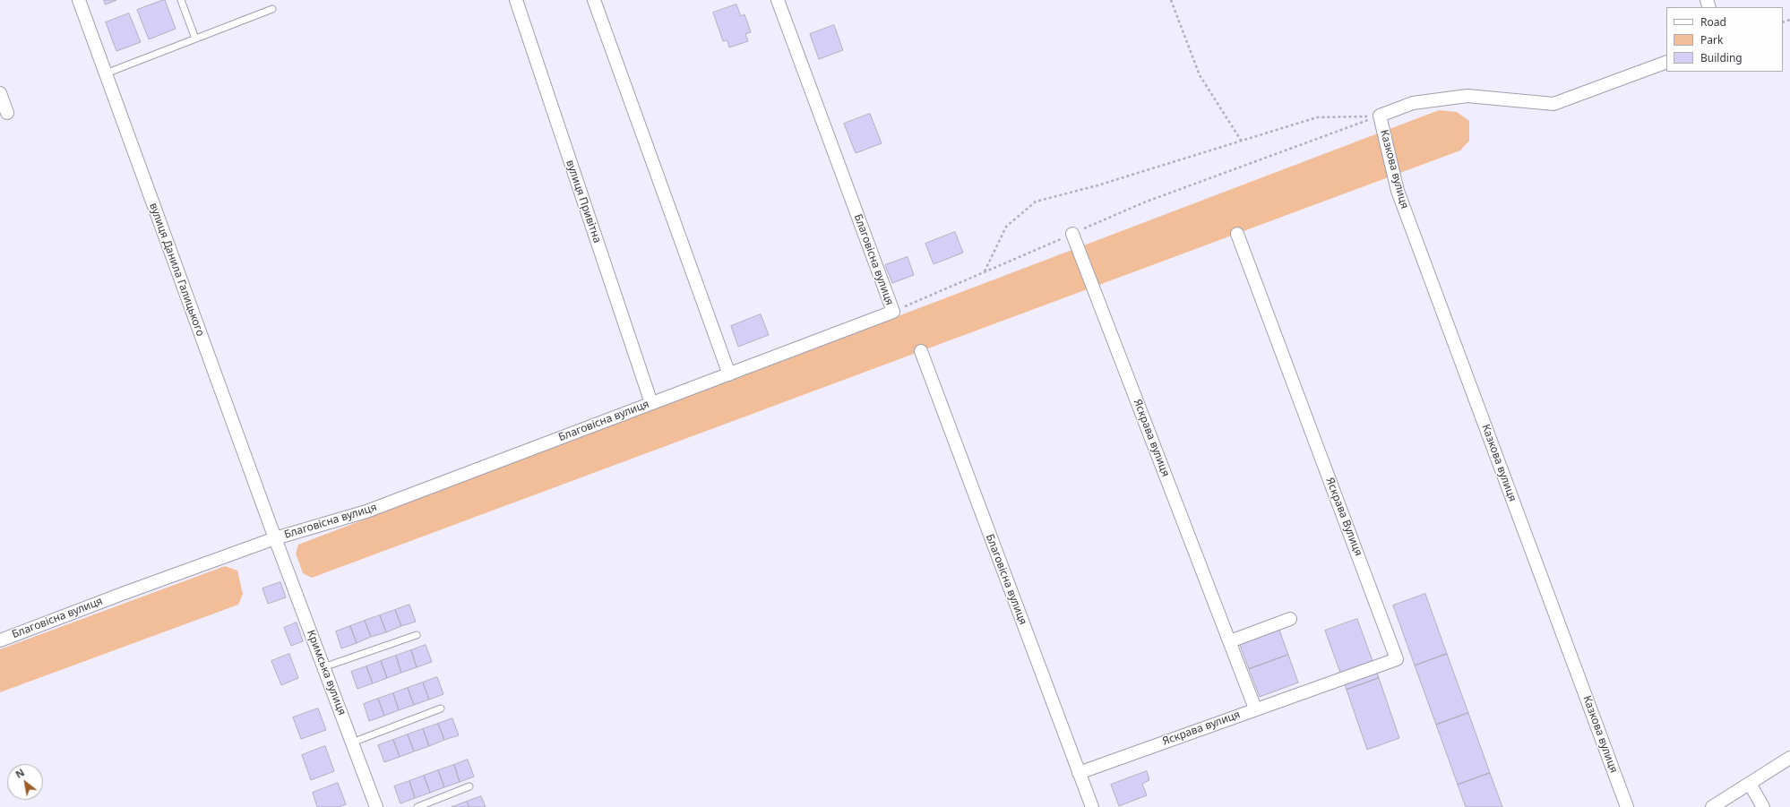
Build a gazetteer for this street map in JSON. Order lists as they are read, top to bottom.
{
  "streets": {
    "street": [
      "Казкова вулиця",
      "вулиця Привітна",
      "Благовісна вулиця",
      "вулиця Данила Галицького",
      "Яскрава вулиця",
      "Яскрава Вулиця",
      "Кримська вулиця"
    ]
  },
  "crossings": [
    ["вулиця Привітна", "Благовісна вулиця"],
    ["Благовісна вулиця", "вулиця Данила Галицького"],
    ["Благовісна вулиця", "Яскрава вулиця"],
    ["Благовісна вулиця", "Кримська вулиця"],
    ["вулиця Данила Галицького", "Кримська вулиця"],
    ["Яскрава вулиця", "Яскрава Вулиця"]
  ],
  "legend": ["Road", "Park", "Building"],
  "north": "top left"
}
